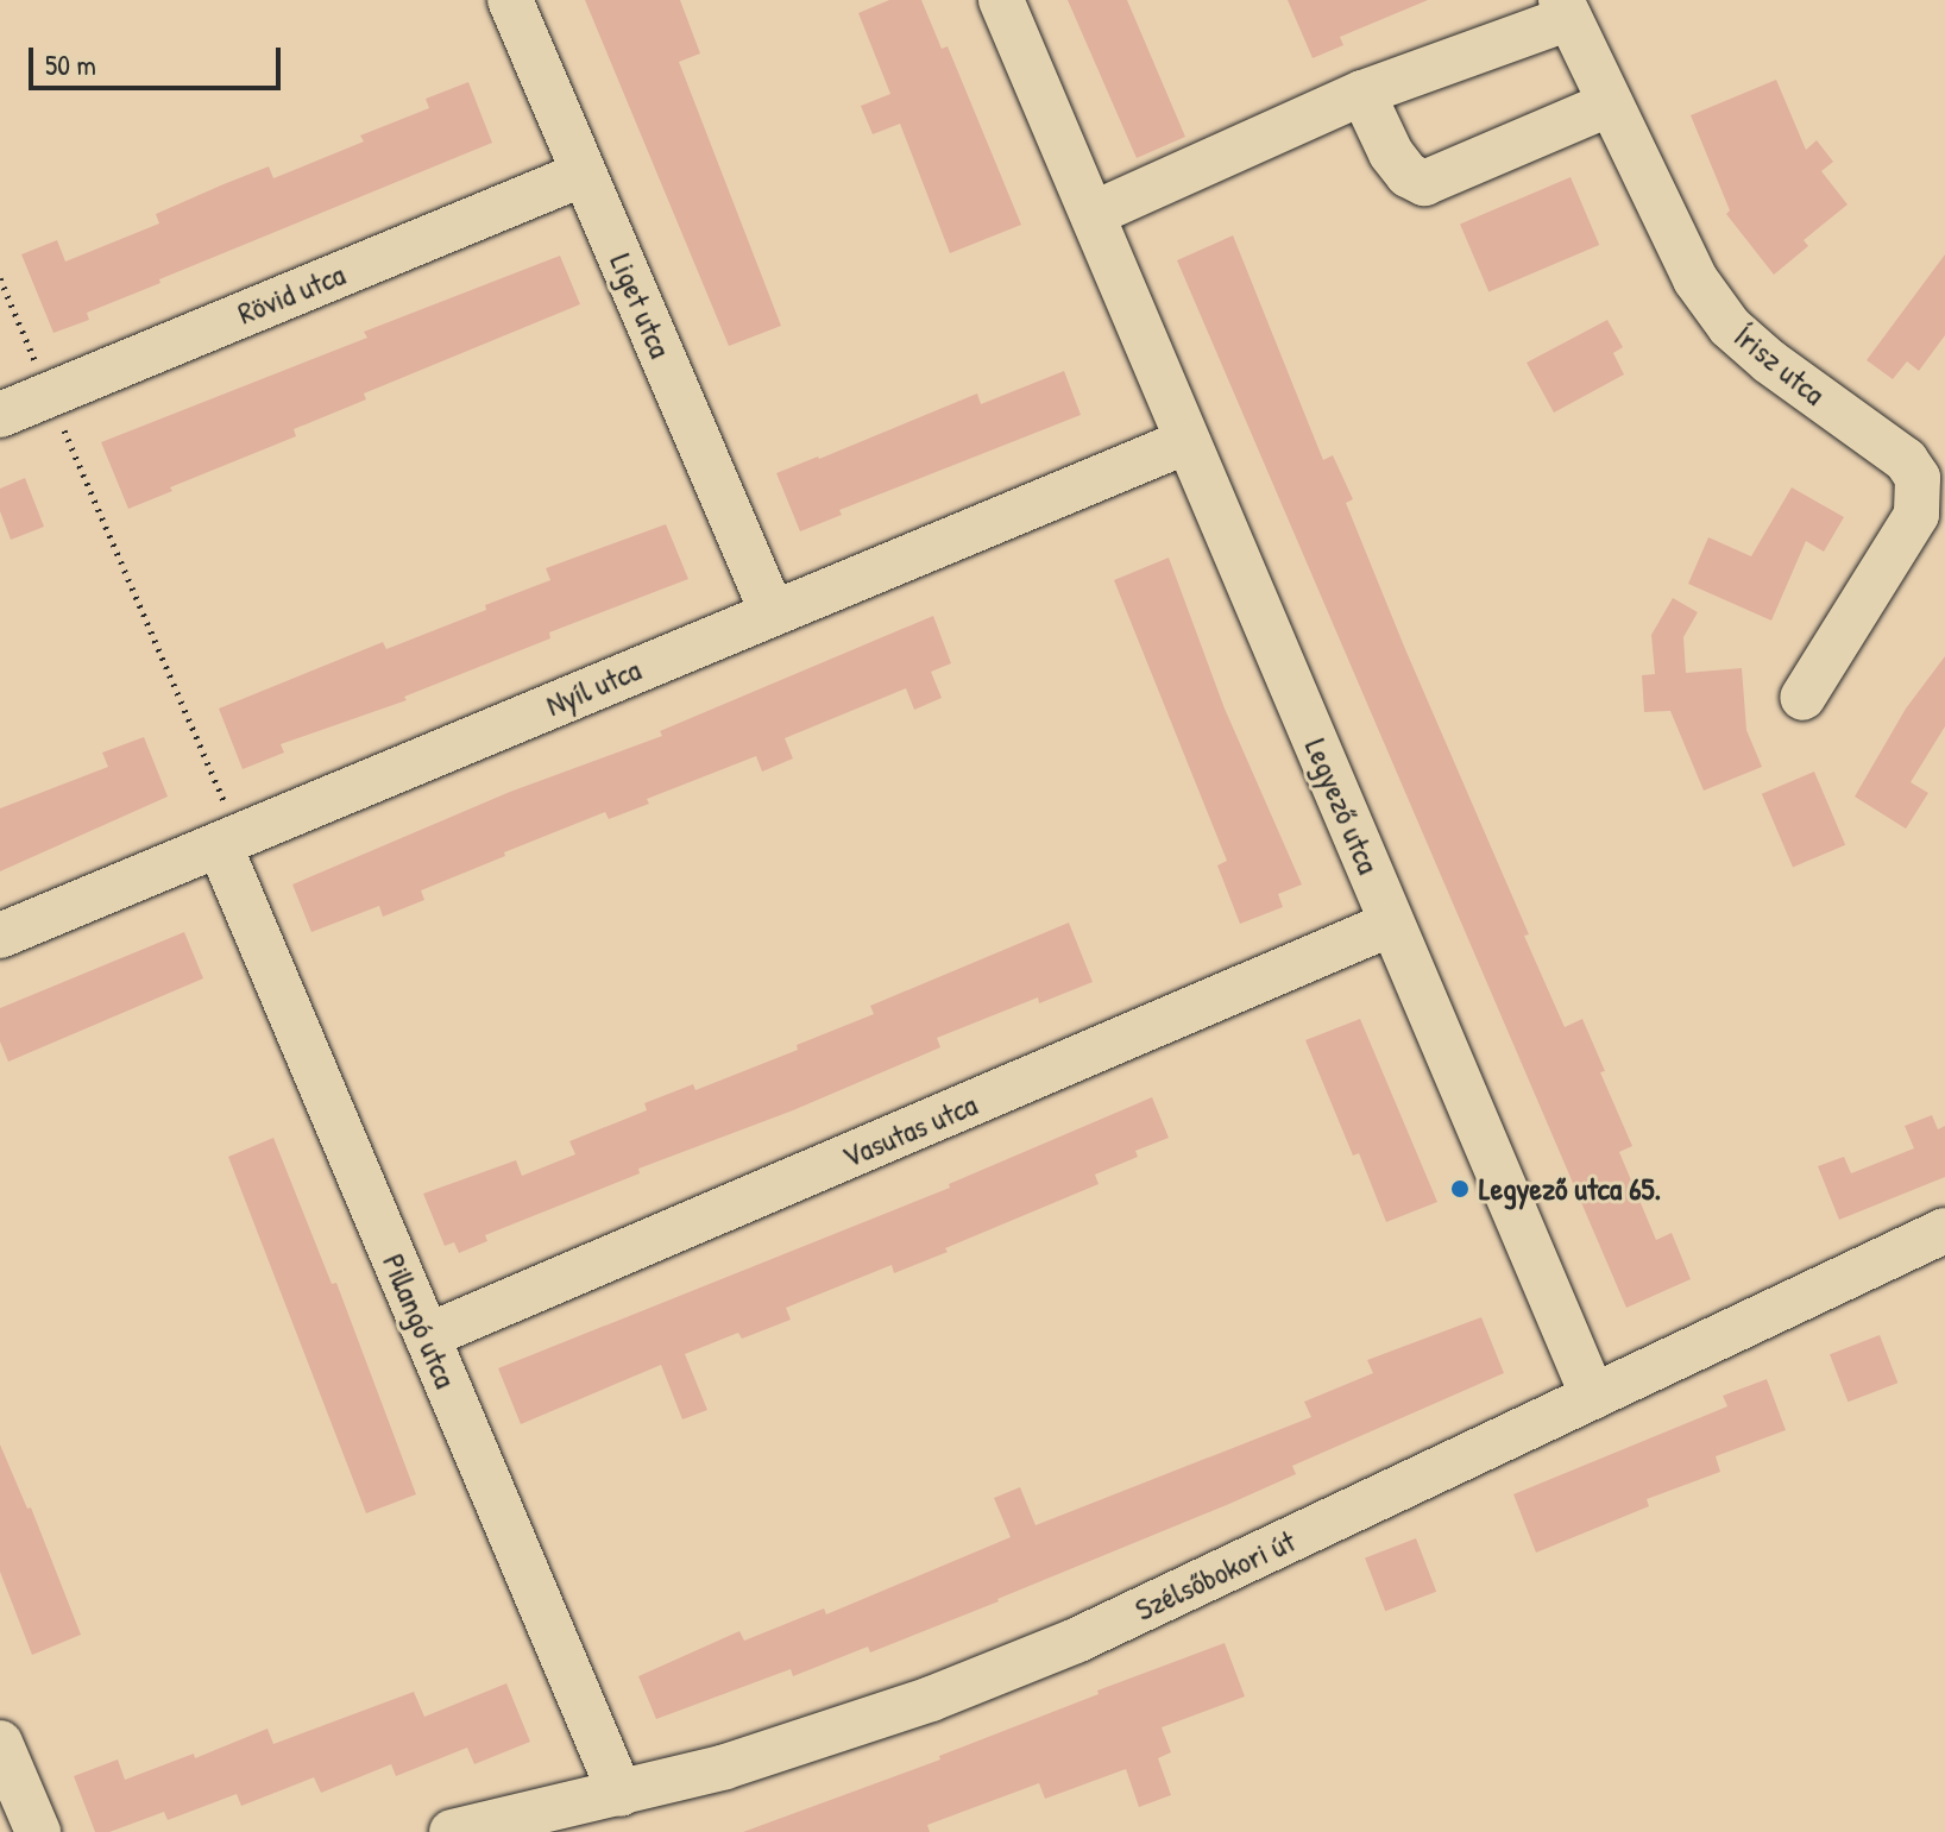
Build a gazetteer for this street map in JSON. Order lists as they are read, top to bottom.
{
  "streets": {
    "street": [
      "Rövid utca",
      "Liget utca",
      "Írisz utca",
      "Nyíl utca",
      "Legyező utca",
      "Vasutas utca",
      "Pillangó utca",
      "Szélsőbokori út"
    ]
  },
  "crossings": [
    ["Rövid utca", "Liget utca"],
    ["Liget utca", "Nyíl utca"],
    ["Nyíl utca", "Legyező utca"],
    ["Nyíl utca", "Pillangó utca"],
    ["Legyező utca", "Vasutas utca"],
    ["Legyező utca", "Szélsőbokori út"],
    ["Vasutas utca", "Pillangó utca"],
    ["Pillangó utca", "Szélsőbokori út"]
  ],
  "places": ["Legyező utca 65."],
  "scale_bar": "50 m"
}
